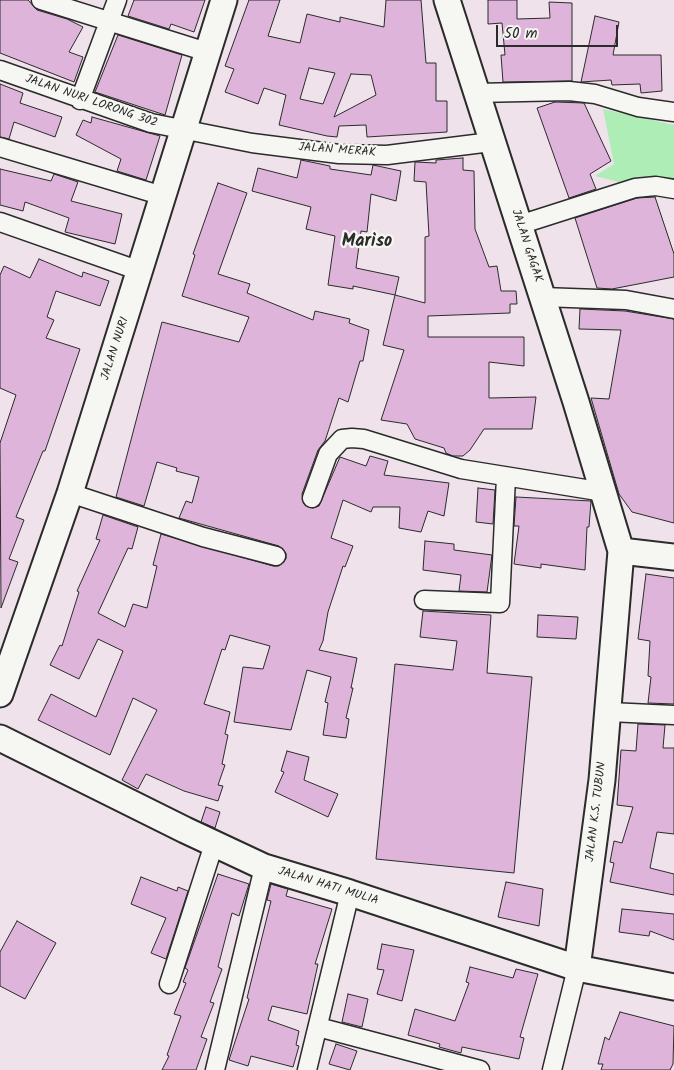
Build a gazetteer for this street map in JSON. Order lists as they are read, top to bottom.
{
  "streets": {
    "street": [
      "JALAN NURI LORONG 302",
      "JALAN MERAK",
      "JALAN GAGAK",
      "JALAN NURI",
      "JALAN K.S. TUBUN",
      "JALAN HATI MULIA"
    ]
  },
  "crossings": [
    ["JALAN NURI LORONG 302", "JALAN MERAK"],
    ["JALAN NURI LORONG 302", "JALAN NURI"],
    ["JALAN MERAK", "JALAN GAGAK"],
    ["JALAN MERAK", "JALAN NURI"],
    ["JALAN GAGAK", "JALAN K.S. TUBUN"],
    ["JALAN K.S. TUBUN", "JALAN HATI MULIA"]
  ],
  "districts": ["Mariso"],
  "scale_bar": "50 m"
}
